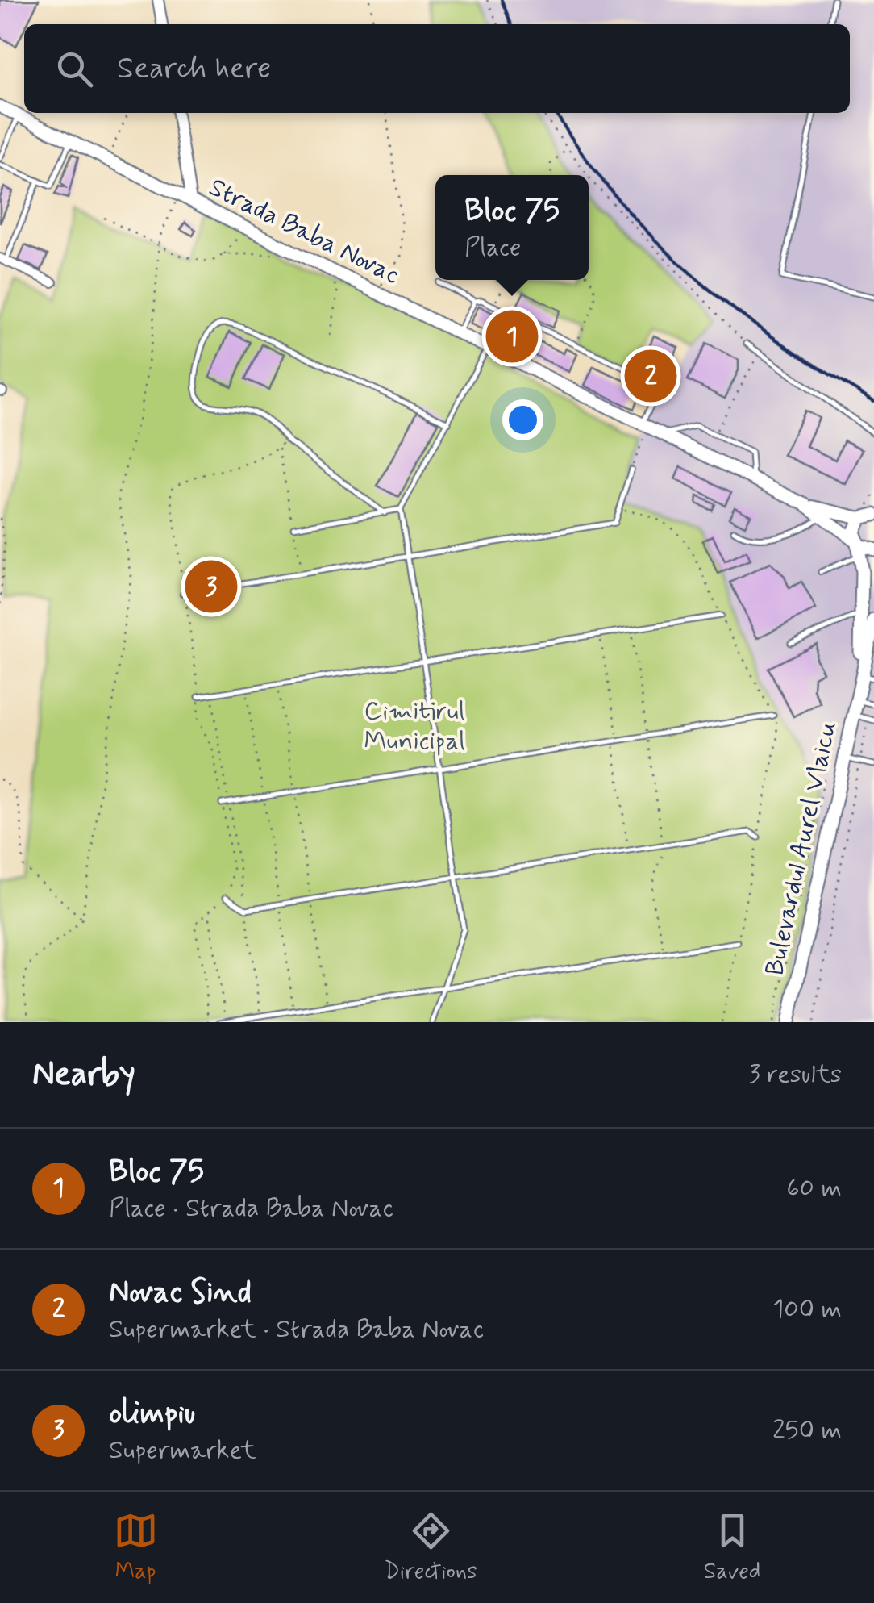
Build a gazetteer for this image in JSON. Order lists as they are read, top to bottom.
{
  "streets": {
    "main road": ["Strada Baba Novac", "Bulevardul Aurel Vlaicu"]
  },
  "crossings": [
    ["Strada Baba Novac", "Bulevardul Aurel Vlaicu"]
  ],
  "parks": ["Cimitirul Municipal"],
  "page": {
    "search": "Search here",
    "popup": ["Bloc 75", "Place"],
    "pins": ["1", "2", "3"],
    "heading": ["Nearby", "3 results"],
    "list": [
      {
        "mark": "1",
        "name": "Bloc 75",
        "note": "Place · Strada Baba Novac",
        "value": "60 m"
      },
      {
        "mark": "2",
        "name": "Novac Sind",
        "note": "Supermarket · Strada Baba Novac",
        "value": "100 m"
      },
      {
        "mark": "3",
        "name": "olimpiu",
        "note": "Supermarket",
        "value": "250 m"
      }
    ],
    "nav": ["Map", "Directions", "Saved"]
  }
}
